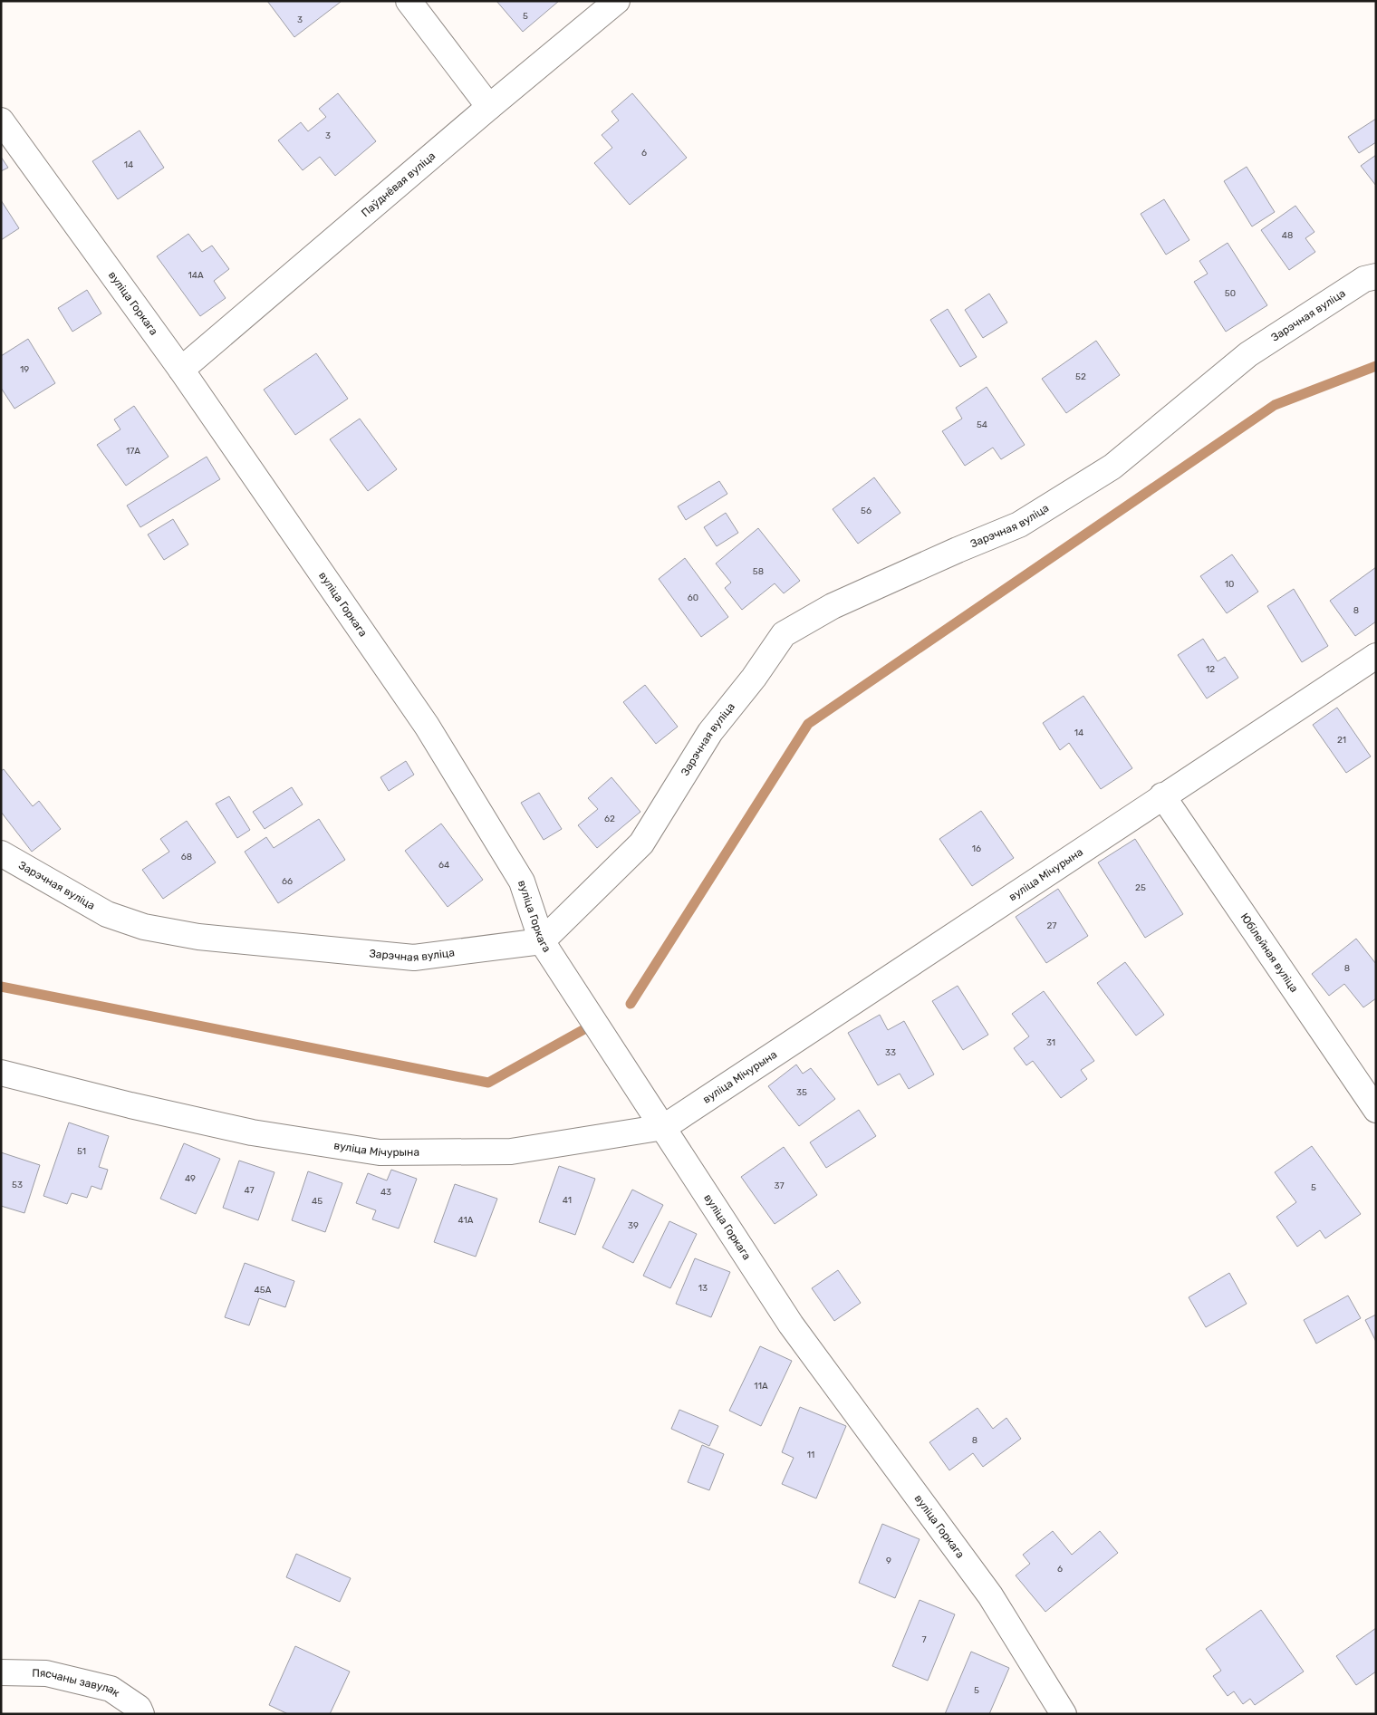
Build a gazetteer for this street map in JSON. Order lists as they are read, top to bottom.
{
  "streets": {
    "street": [
      "Паўднёвая вуліца",
      "вуліца Горкага",
      "Зарэчная вуліца",
      "вуліца Мічурына",
      "Юбілейная вуліца",
      "Пясчаны завулак"
    ]
  },
  "crossings": [
    ["Паўднёвая вуліца", "вуліца Горкага"],
    ["вуліца Горкага", "Зарэчная вуліца"],
    ["вуліца Горкага", "вуліца Мічурына"],
    ["вуліца Мічурына", "Юбілейная вуліца"]
  ],
  "house_numbers": [
    "5",
    "3",
    "3",
    "6",
    "14",
    "48",
    "14А",
    "50",
    "19",
    "52",
    "54",
    "17А",
    "56",
    "58",
    "10",
    "60",
    "8",
    "12",
    "14",
    "21",
    "62",
    "16",
    "68",
    "64",
    "66",
    "25",
    "27",
    "8",
    "31",
    "33",
    "35",
    "51",
    "49",
    "53",
    "37",
    "5",
    "47",
    "43",
    "41",
    "45",
    "41А",
    "39",
    "13",
    "45А",
    "11А",
    "8",
    "11",
    "9",
    "6",
    "7",
    "5"
  ]
}
